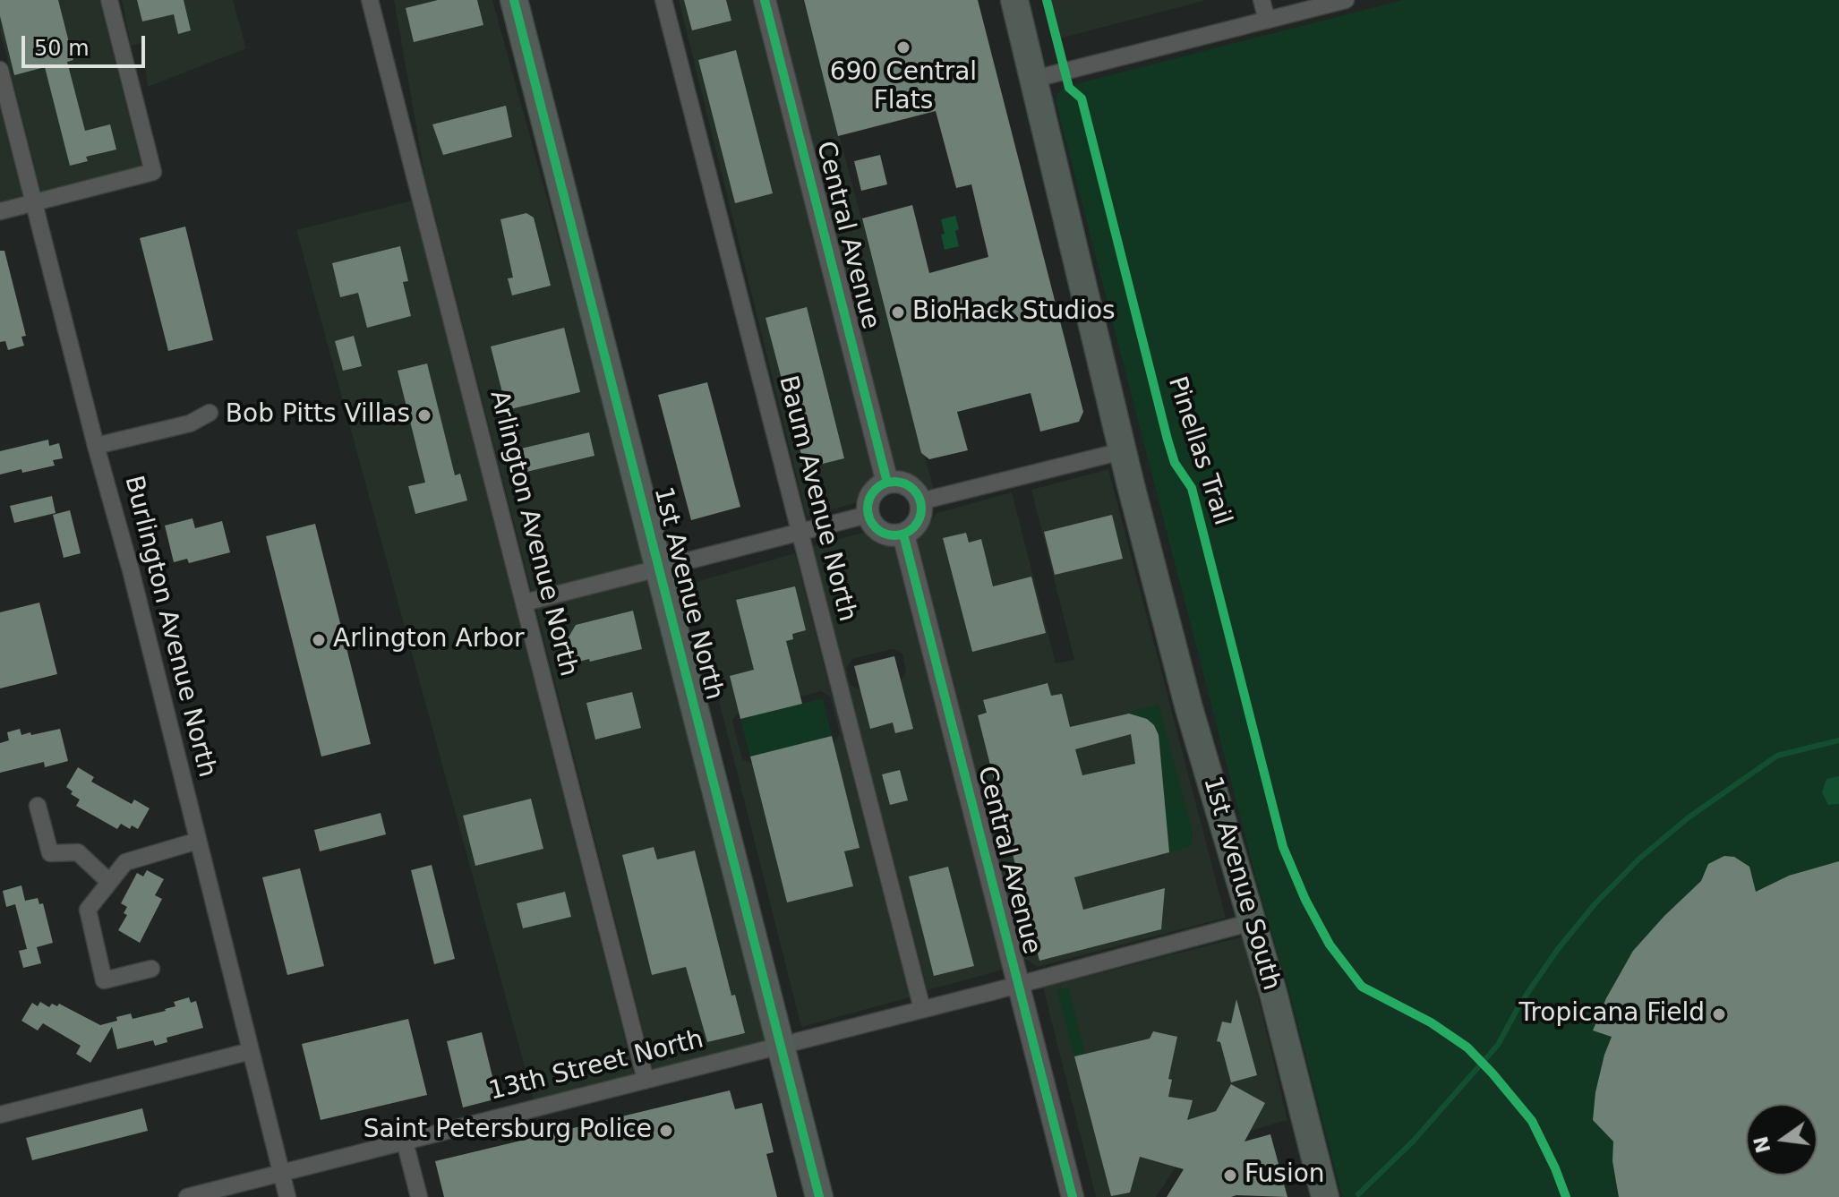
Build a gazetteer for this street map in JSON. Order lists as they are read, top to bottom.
{
  "streets": {
    "main road": ["1st Avenue North", "1st Avenue South"],
    "street": [
      "Central Avenue",
      "Baum Avenue North",
      "Arlington Avenue North",
      "Burlington Avenue North",
      "13th Street North"
    ],
    "cycle path": ["Pinellas Trail"]
  },
  "crossings": [
    ["Central Avenue", "13th Street North"],
    ["Baum Avenue North", "13th Street North"],
    ["Arlington Avenue North", "13th Street North"],
    ["1st Avenue North", "13th Street North"],
    ["Burlington Avenue North", "13th Street North"],
    ["1st Avenue South", "13th Street North"]
  ],
  "places": [
    "690 Central Flats",
    "BioHack Studios",
    "Bob Pitts Villas",
    "Arlington Arbor",
    "Tropicana Field",
    "Saint Petersburg Police",
    "Fusion"
  ],
  "scale_bar": "50 m",
  "north": "left"
}
